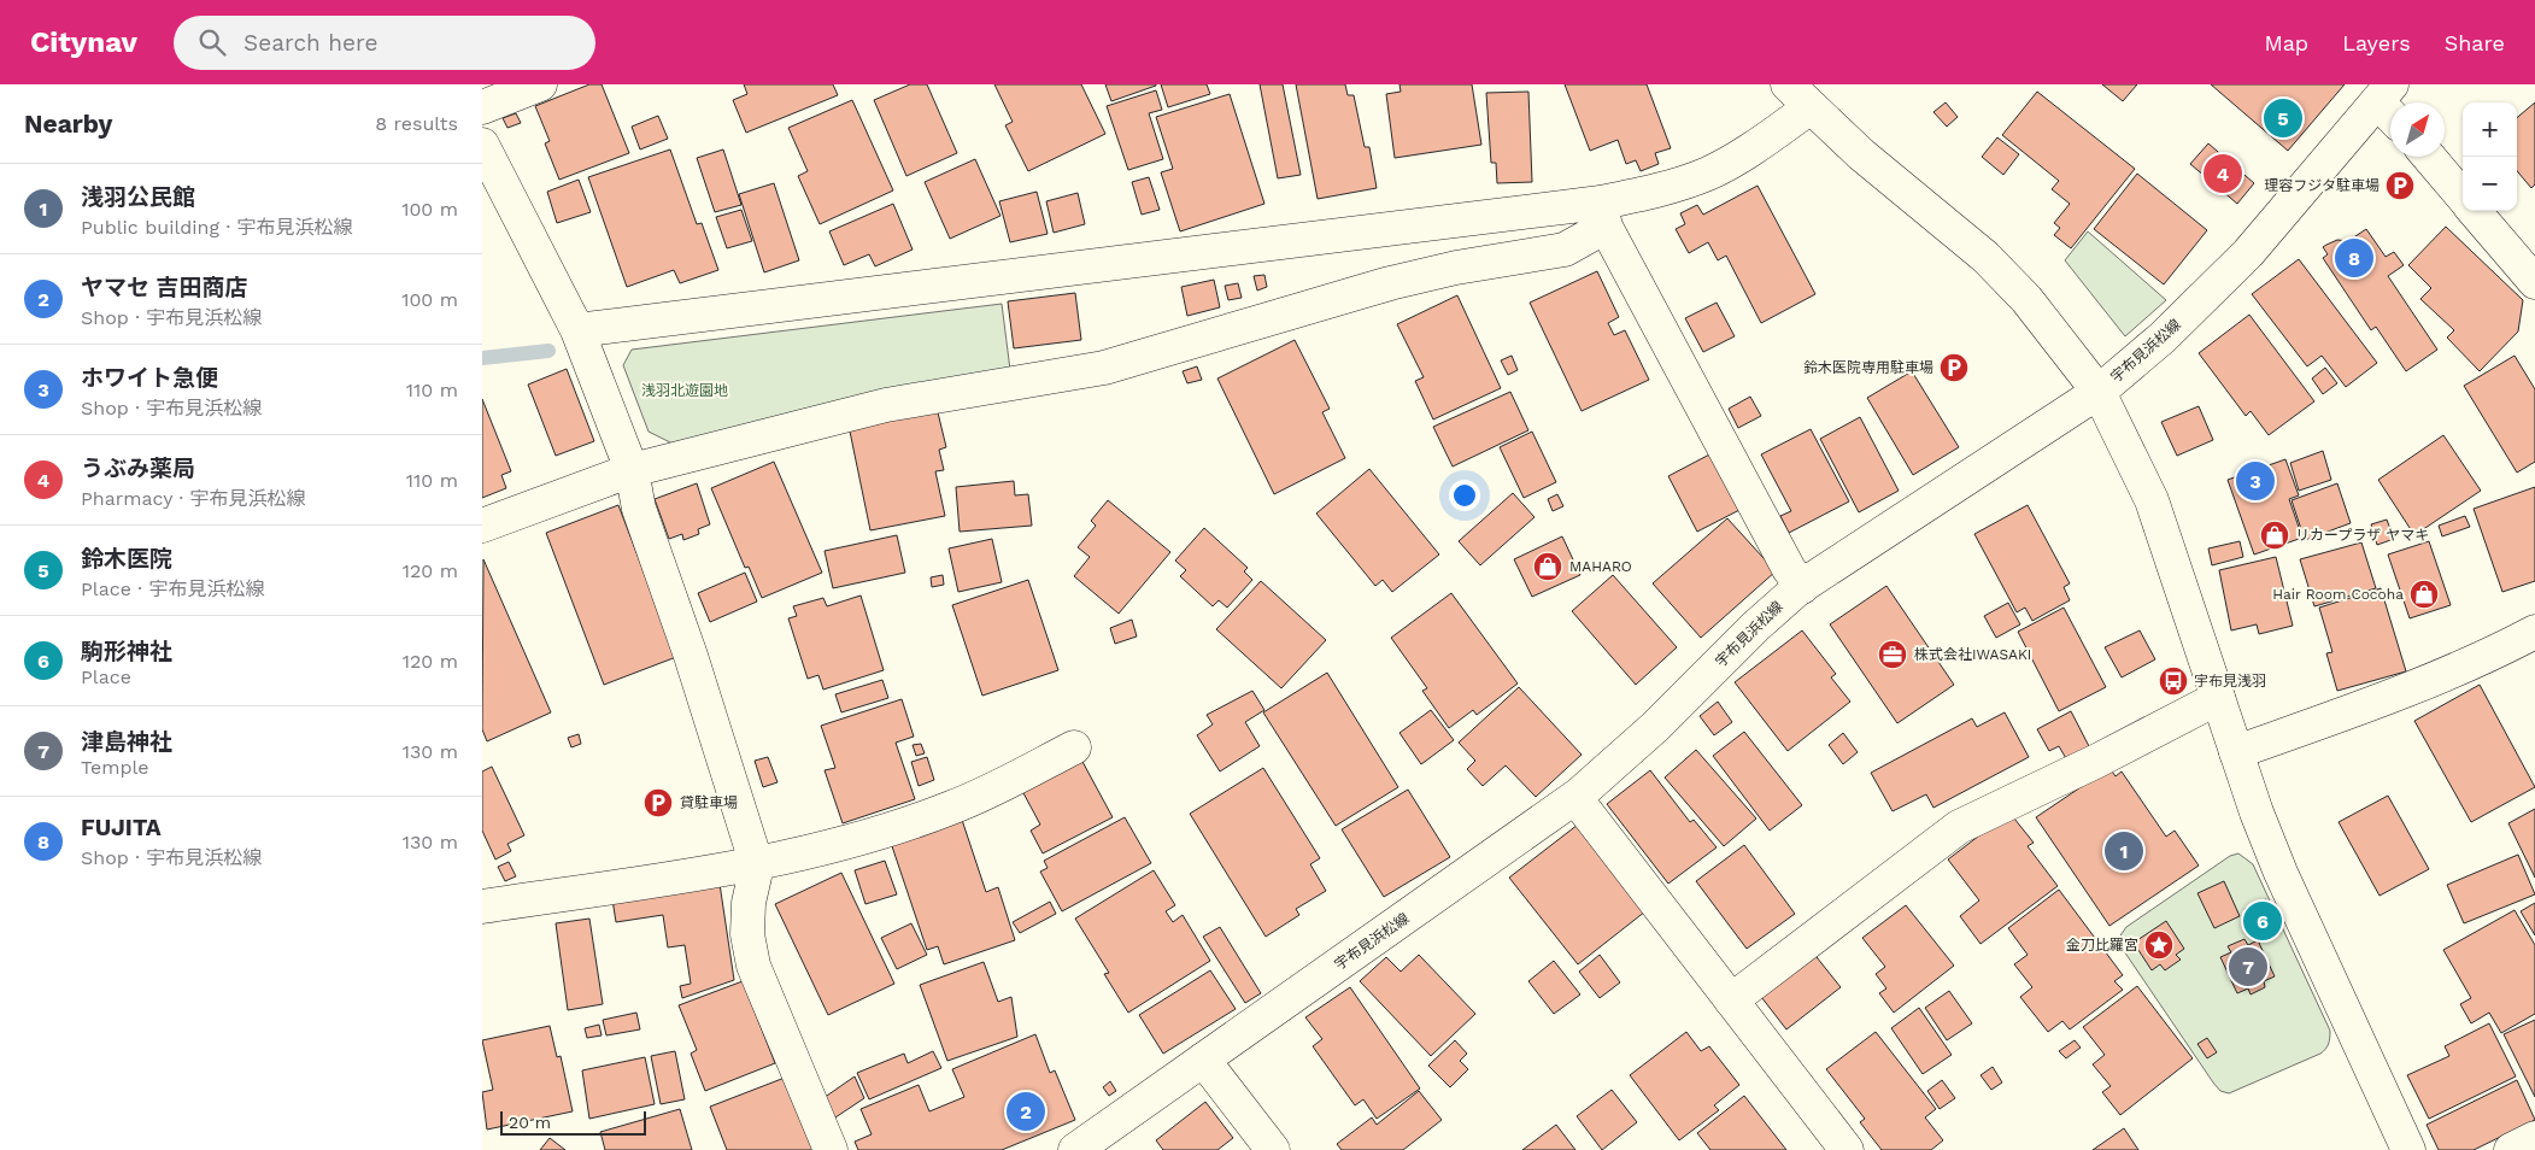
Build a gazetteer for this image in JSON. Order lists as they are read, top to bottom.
{
  "streets": {
    "street": ["宇布見浜松線"]
  },
  "parks": ["浅羽北遊園地"],
  "places": {
    "parking": ["理容フジタ駐車場", "鈴木医院専用駐車場", "貸駐車場"],
    "shop": ["リカープラザ ヤマキ", "MAHARO", "Hair Room Cocoha"],
    "office": ["株式会社IWASAKI"],
    "bus stop": ["宇布見浅羽"],
    "place": ["金刀比羅宮"]
  },
  "scale_bar": "20 m",
  "north": "top right",
  "page": {
    "header": "Citynav",
    "search": "Search here",
    "nav": ["Map", "Layers", "Share"],
    "heading": ["Nearby", "8 results"],
    "pins": [
      "5",
      "4",
      "8",
      "3",
      "1",
      "6",
      "7",
      "2"
    ],
    "map_buttons": ["+", "−"],
    "list": [
      {
        "mark": "1",
        "name": "浅羽公民館",
        "note": "Public building · 宇布見浜松線",
        "value": "100 m"
      },
      {
        "mark": "2",
        "name": "ヤマセ 吉田商店",
        "note": "Shop · 宇布見浜松線",
        "value": "100 m"
      },
      {
        "mark": "3",
        "name": "ホワイト急便",
        "note": "Shop · 宇布見浜松線",
        "value": "110 m"
      },
      {
        "mark": "4",
        "name": "うぶみ薬局",
        "note": "Pharmacy · 宇布見浜松線",
        "value": "110 m"
      },
      {
        "mark": "5",
        "name": "鈴木医院",
        "note": "Place · 宇布見浜松線",
        "value": "120 m"
      },
      {
        "mark": "6",
        "name": "駒形神社",
        "note": "Place",
        "value": "120 m"
      },
      {
        "mark": "7",
        "name": "津島神社",
        "note": "Temple",
        "value": "130 m"
      },
      {
        "mark": "8",
        "name": "FUJITA",
        "note": "Shop · 宇布見浜松線",
        "value": "130 m"
      }
    ],
    "scale": "20 m"
  }
}
